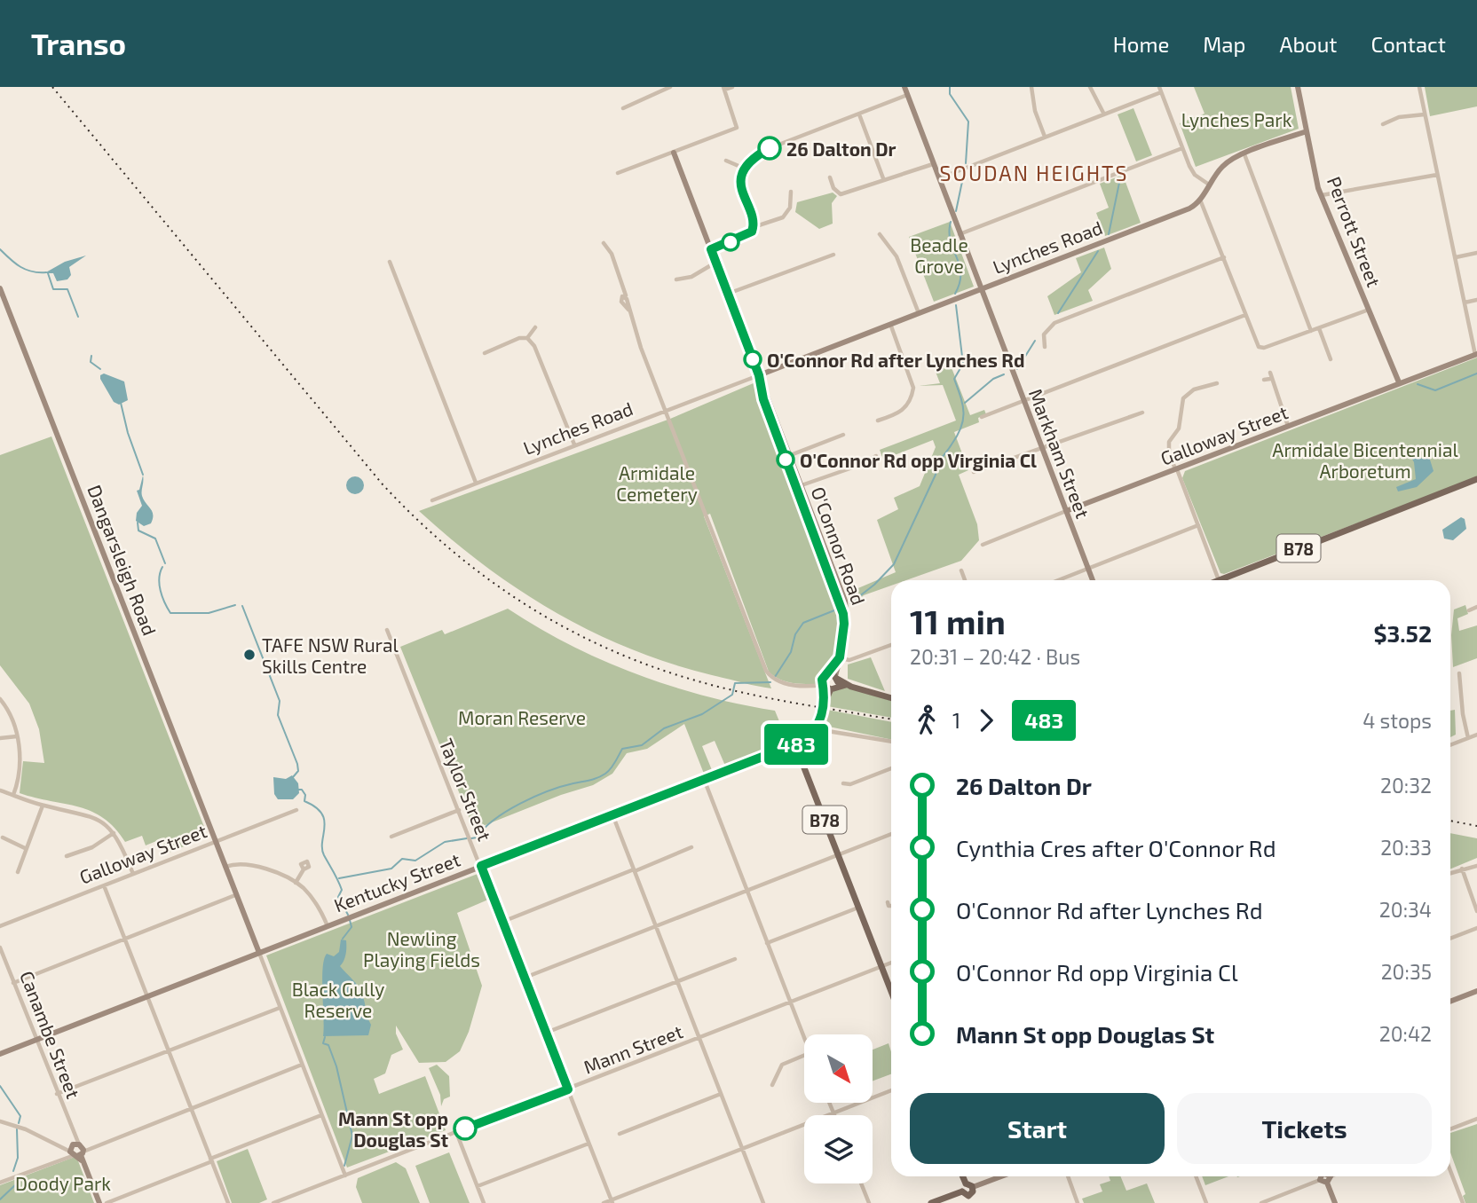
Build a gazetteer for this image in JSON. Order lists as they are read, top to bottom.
{
  "streets": {
    "main road": ["B78"],
    "street": [
      "Perrott Street",
      "Lynches Road",
      "Galloway Street",
      "Markham Street",
      "O'Connor Road",
      "Dangarsleigh Road",
      "Taylor Street",
      "Kentucky Street",
      "Canambe Street",
      "Mann Street"
    ]
  },
  "crossings": [
    ["Perrott Street", "Galloway Street"],
    ["Lynches Road", "Markham Street"],
    ["Lynches Road", "O'Connor Road"],
    ["Galloway Street", "Markham Street"],
    ["Galloway Street", "Dangarsleigh Road"],
    ["B78", "Mann Street"],
    ["Dangarsleigh Road", "Kentucky Street"],
    ["Taylor Street", "Kentucky Street"],
    ["Taylor Street", "Mann Street"],
    ["Kentucky Street", "Canambe Street"]
  ],
  "districts": ["SOUDAN HEIGHTS"],
  "parks": [
    "Lynches Park",
    "Beadle Grove",
    "Armidale Bicentennial Arboretum",
    "Armidale Cemetery",
    "Moran Reserve",
    "Newling Playing Fields",
    "Black Gully Reserve",
    "Doody Park"
  ],
  "places": [
    "26 Dalton Dr",
    "O'Connor Rd after Lynches Rd",
    "O'Connor Rd opp Virginia Cl",
    "TAFE NSW Rural Skills Centre",
    "Mann St opp Douglas St"
  ],
  "lines": ["bus line 483"],
  "north": "bottom right",
  "page": {
    "header": "Transo",
    "nav": [
      "Home",
      "Map",
      "About",
      "Contact"
    ],
    "on_map": "483",
    "heading": ["11 min", "20:31 – 20:42 · Bus", "$3.52"],
    "legs": ["1", "483", "4 stops"],
    "list": [
      {
        "name": "26 Dalton Dr",
        "value": "20:32"
      },
      {
        "name": "Cynthia Cres after O'Connor Rd",
        "value": "20:33"
      },
      {
        "name": "O'Connor Rd after Lynches Rd",
        "value": "20:34"
      },
      {
        "name": "O'Connor Rd opp Virginia Cl",
        "value": "20:35"
      },
      {
        "name": "Mann St opp Douglas St",
        "value": "20:42"
      }
    ],
    "buttons": ["Start", "Tickets"]
  }
}
